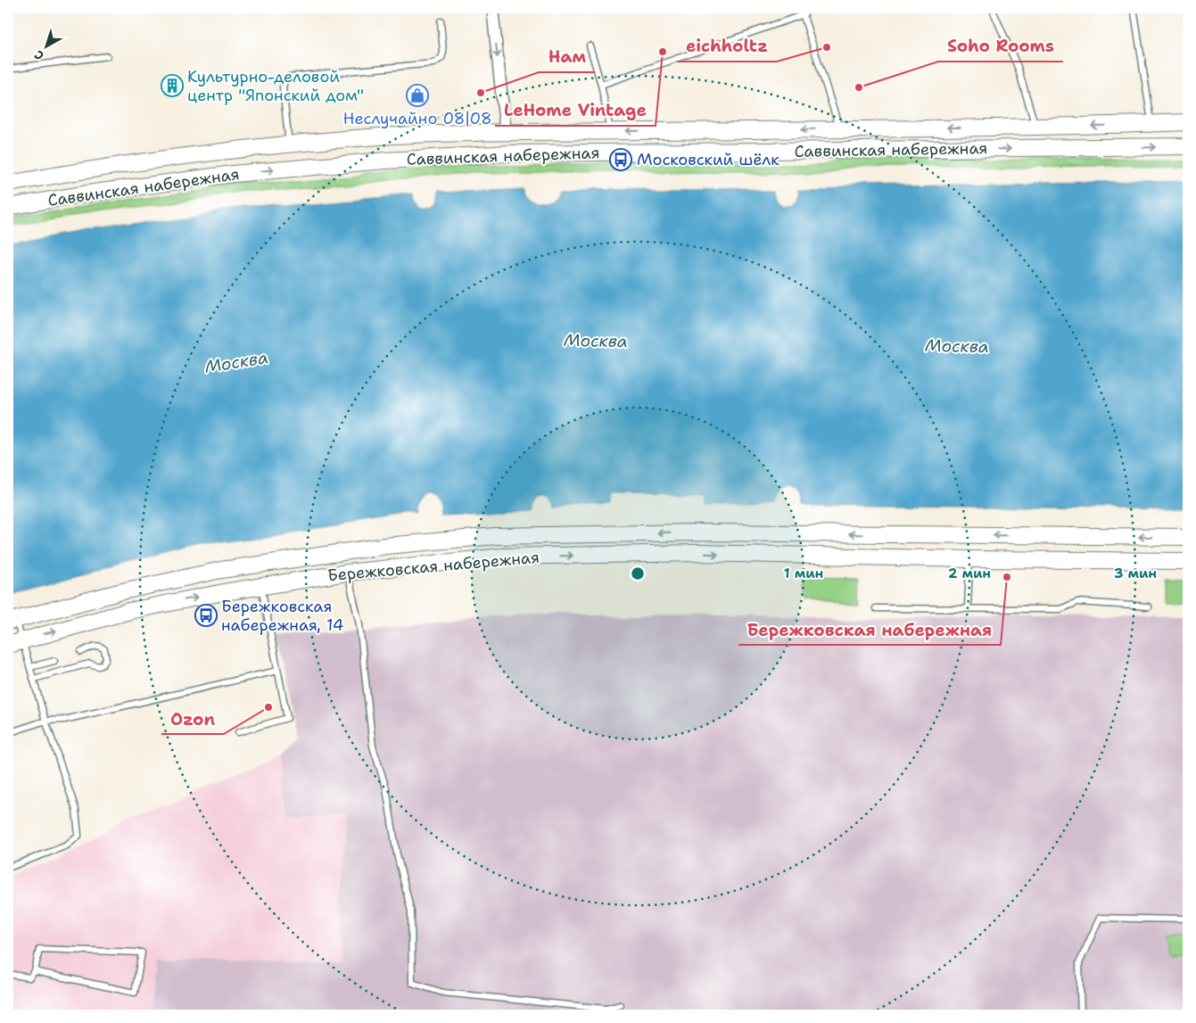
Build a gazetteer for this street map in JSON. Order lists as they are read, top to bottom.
{
  "streets": {
    "main road": ["Саввинская набережная", "Бережковская набережная"]
  },
  "water": ["Москва"],
  "places": {
    "other": [
      "eichholtz",
      "LeHome Vintage",
      "Soho Rooms",
      "Нам",
      "Бережковская набережная",
      "Ozon"
    ],
    "building": ["Культурно-деловой центр \"Японский дом\""],
    "shop": ["Неслучайно 08|08"],
    "bus stop": ["Московский шёлк", "Бережковская набережная, 14"]
  },
  "north": "bottom left",
  "rings": ["1 мин", "2 мин", "3 мин"]
}
